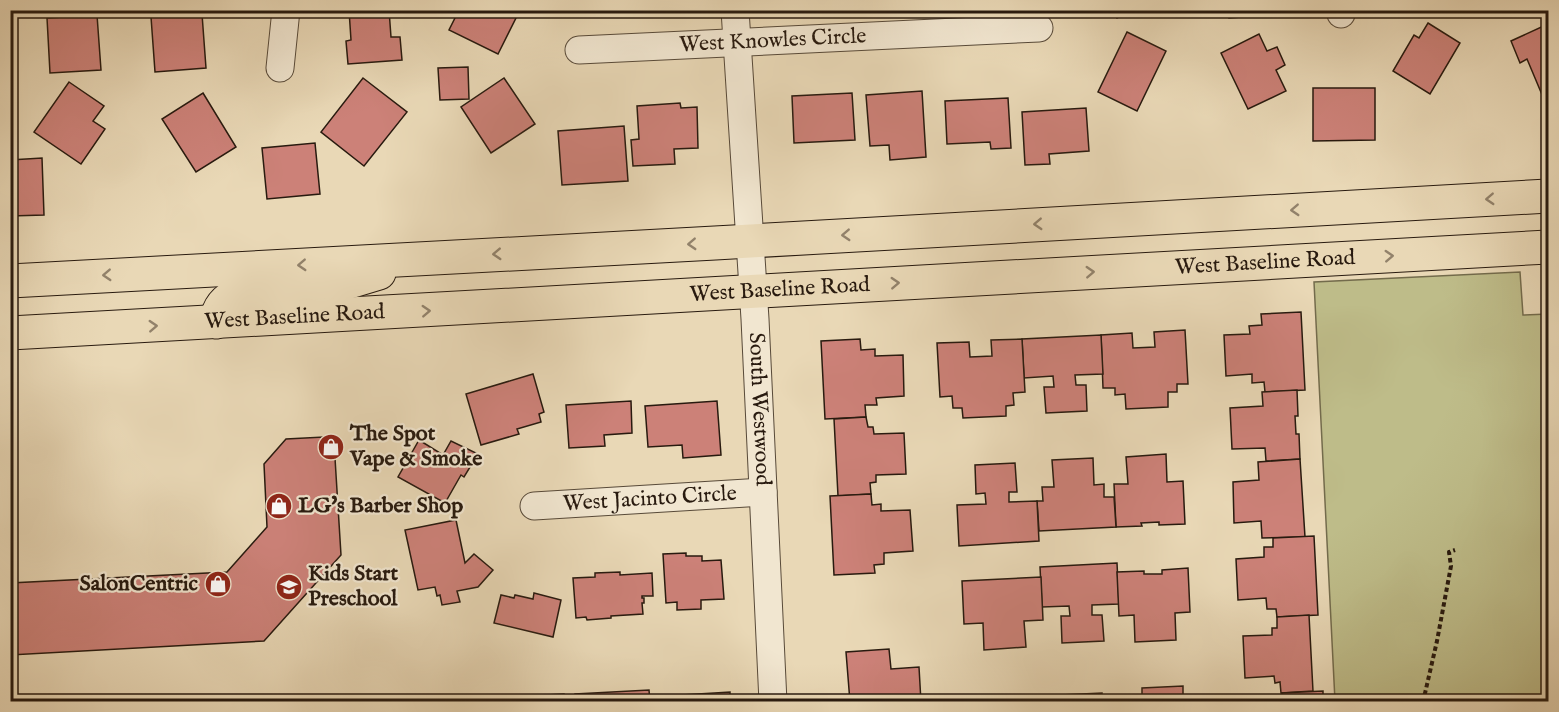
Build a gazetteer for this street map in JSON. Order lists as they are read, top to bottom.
{
  "streets": {
    "main road": ["West Baseline Road"],
    "street": ["West Knowles Circle", "South Westwood", "West Jacinto Circle"]
  },
  "crossings": [
    ["West Knowles Circle", "South Westwood"],
    ["West Baseline Road", "South Westwood"],
    ["South Westwood", "West Jacinto Circle"]
  ],
  "places": {
    "shop": ["The Spot Vape & Smoke", "LG's Barber Shop", "SalonCentric"],
    "school or university": ["Kids Start Preschool"]
  }
}
